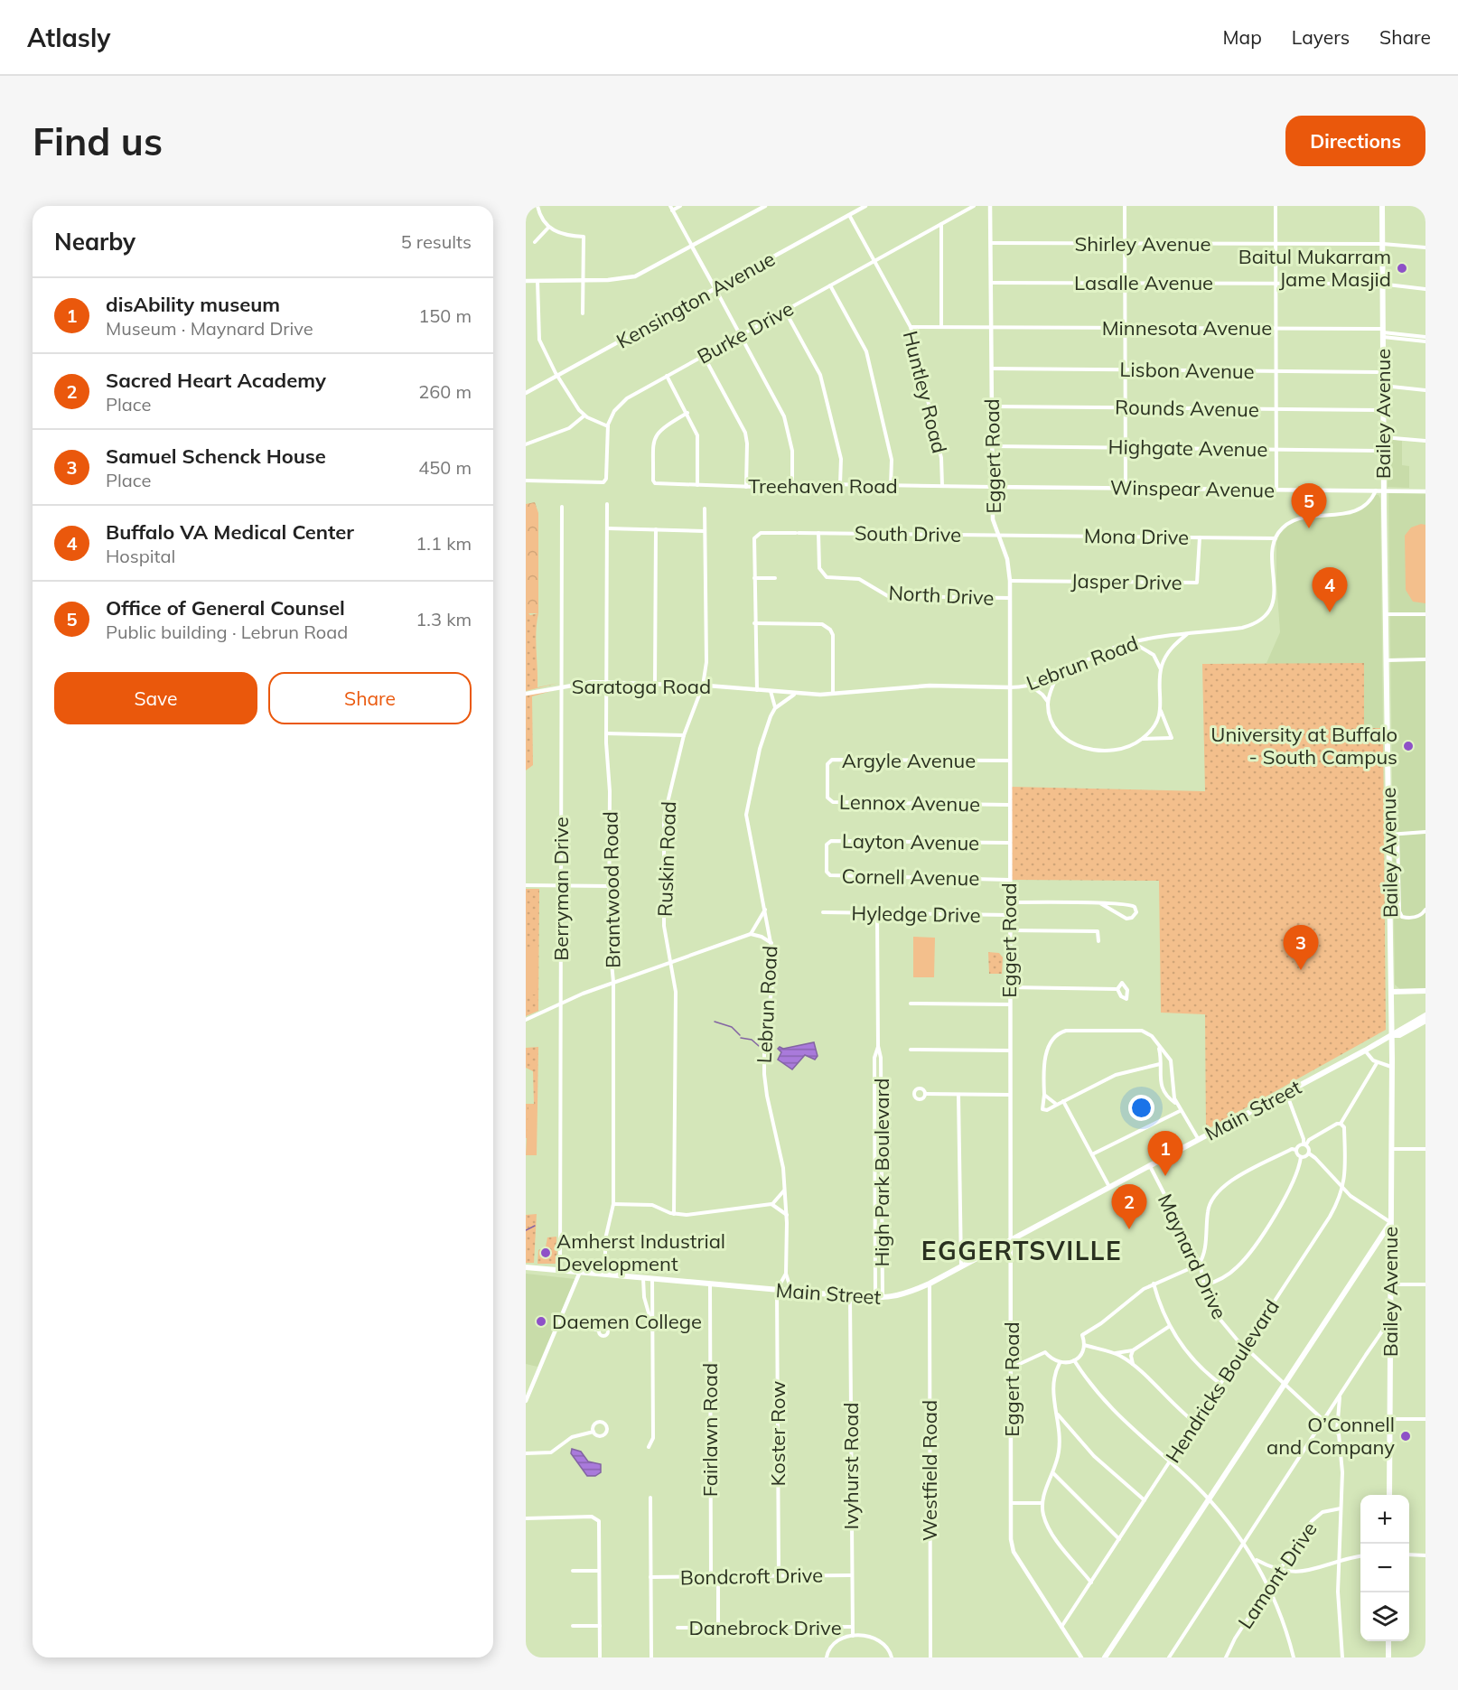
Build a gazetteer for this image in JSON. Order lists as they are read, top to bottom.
{
  "streets": {
    "main road": ["Bailey Avenue", "Main Street"],
    "street": [
      "Shirley Avenue",
      "Lasalle Avenue",
      "Kensington Avenue",
      "Minnesota Avenue",
      "Burke Drive",
      "Lisbon Avenue",
      "Huntley Road",
      "Rounds Avenue",
      "Highgate Avenue",
      "Eggert Road",
      "Treehaven Road",
      "Winspear Avenue",
      "South Drive",
      "Mona Drive",
      "Jasper Drive",
      "North Drive",
      "Lebrun Road",
      "Saratoga Road",
      "Argyle Avenue",
      "Lennox Avenue",
      "Layton Avenue",
      "Ruskin Road",
      "Cornell Avenue",
      "Berryman Drive",
      "Brantwood Road",
      "Hyledge Drive",
      "High Park Boulevard",
      "Maynard Drive",
      "Hendricks Boulevard",
      "Fairlawn Road",
      "Koster Row",
      "Ivyhurst Road",
      "Westfield Road",
      "Lamont Drive",
      "Bondcroft Drive",
      "Danebrock Drive"
    ]
  },
  "crossings": [
    ["Shirley Avenue", "Bailey Avenue"],
    ["Shirley Avenue", "Eggert Road"],
    ["Lasalle Avenue", "Bailey Avenue"],
    ["Lasalle Avenue", "Eggert Road"],
    ["Kensington Avenue", "Huntley Road"],
    ["Minnesota Avenue", "Huntley Road"],
    ["Minnesota Avenue", "Bailey Avenue"],
    ["Minnesota Avenue", "Eggert Road"],
    ["Burke Drive", "Huntley Road"],
    ["Lisbon Avenue", "Bailey Avenue"],
    ["Lisbon Avenue", "Eggert Road"],
    ["Huntley Road", "Treehaven Road"],
    ["Rounds Avenue", "Bailey Avenue"],
    ["Rounds Avenue", "Eggert Road"],
    ["Bailey Avenue", "Highgate Avenue"],
    ["Bailey Avenue", "Winspear Avenue"],
    ["Bailey Avenue", "Main Street"],
    ["Highgate Avenue", "Eggert Road"],
    ["Eggert Road", "Treehaven Road"],
    ["Eggert Road", "Winspear Avenue"],
    ["Eggert Road", "South Drive"],
    ["Eggert Road", "Mona Drive"],
    ["Eggert Road", "Jasper Drive"],
    ["Eggert Road", "North Drive"],
    ["Eggert Road", "Lebrun Road"],
    ["Eggert Road", "Argyle Avenue"],
    ["Eggert Road", "Lennox Avenue"],
    ["Eggert Road", "Layton Avenue"],
    ["Eggert Road", "Cornell Avenue"],
    ["Eggert Road", "Hyledge Drive"],
    ["Eggert Road", "Main Street"],
    ["Eggert Road", "Hendricks Boulevard"],
    ["Treehaven Road", "Winspear Avenue"],
    ["South Drive", "Mona Drive"],
    ["South Drive", "North Drive"],
    ["Mona Drive", "Jasper Drive"],
    ["Mona Drive", "Lebrun Road"],
    ["Lebrun Road", "Saratoga Road"],
    ["Lebrun Road", "Main Street"],
    ["Lebrun Road", "Koster Row"],
    ["Saratoga Road", "Ruskin Road"],
    ["Saratoga Road", "Berryman Drive"],
    ["Saratoga Road", "Brantwood Road"],
    ["Argyle Avenue", "Lennox Avenue"],
    ["Layton Avenue", "Cornell Avenue"],
    ["Berryman Drive", "Main Street"],
    ["Brantwood Road", "Main Street"],
    ["Hyledge Drive", "High Park Boulevard"],
    ["Main Street", "High Park Boulevard"],
    ["Main Street", "Maynard Drive"],
    ["Main Street", "Fairlawn Road"],
    ["Main Street", "Koster Row"],
    ["Main Street", "Ivyhurst Road"],
    ["Main Street", "Westfield Road"],
    ["Maynard Drive", "Hendricks Boulevard"],
    ["Fairlawn Road", "Bondcroft Drive"],
    ["Koster Row", "Bondcroft Drive"],
    ["Ivyhurst Road", "Bondcroft Drive"],
    ["Ivyhurst Road", "Danebrock Drive"]
  ],
  "districts": ["EGGERTSVILLE"],
  "places": [
    "Baitul Mukarram Jame Masjid",
    "University at Buffalo - South Campus",
    "Amherst Industrial Development",
    "Daemen College",
    "O’Connell and Company"
  ],
  "page": {
    "header": "Atlasly",
    "nav": ["Map", "Layers", "Share"],
    "buttons": [
      "Directions",
      ["Save", "Share"]
    ],
    "title": "Find us",
    "heading": ["Nearby", "5 results"],
    "list": [
      {
        "mark": "1",
        "name": "disAbility museum",
        "note": "Museum · Maynard Drive",
        "value": "150 m"
      },
      {
        "mark": "2",
        "name": "Sacred Heart Academy",
        "note": "Place",
        "value": "260 m"
      },
      {
        "mark": "3",
        "name": "Samuel Schenck House",
        "note": "Place",
        "value": "450 m"
      },
      {
        "mark": "4",
        "name": "Buffalo VA Medical Center",
        "note": "Hospital",
        "value": "1.1 km"
      },
      {
        "mark": "5",
        "name": "Office of General Counsel",
        "note": "Public building · Lebrun Road",
        "value": "1.3 km"
      }
    ],
    "pins": [
      "5",
      "4",
      "3",
      "1",
      "2"
    ],
    "map_buttons": ["+", "−"]
  }
}
